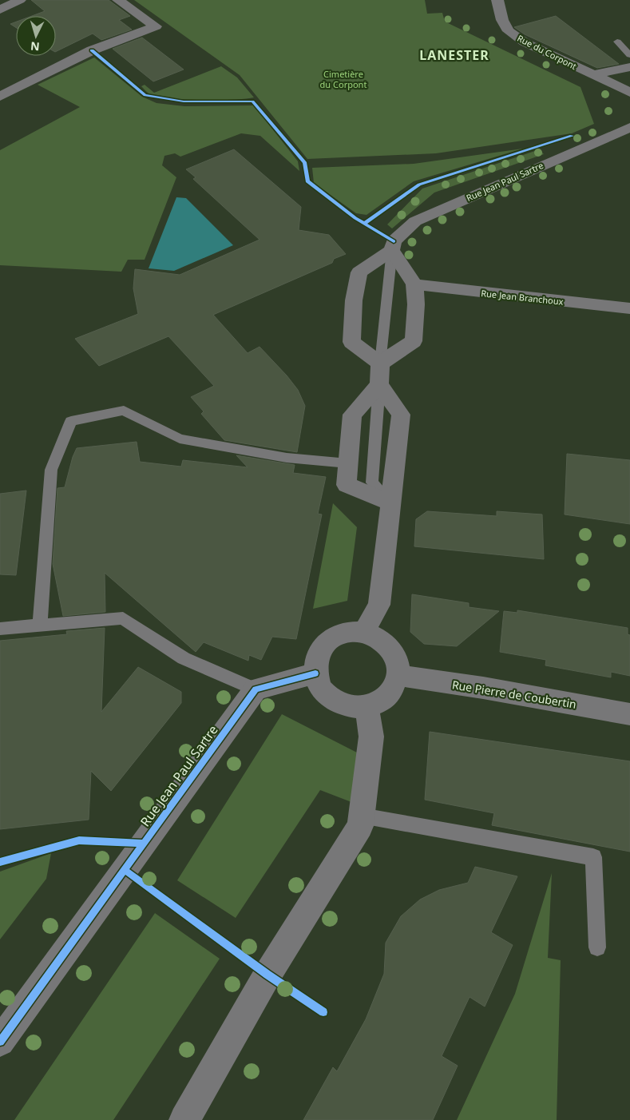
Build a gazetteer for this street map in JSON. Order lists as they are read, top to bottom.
{
  "streets": {
    "street": [
      "Rue du Corpont",
      "Rue Jean Paul Sartre",
      "Rue Jean Branchoux",
      "Rue Pierre de Coubertin"
    ]
  },
  "crossings": [
    ["Rue du Corpont", "Rue Jean Paul Sartre"]
  ],
  "districts": ["LANESTER"],
  "parks": ["Cimetière du Corpont"],
  "north": "bottom"
}
